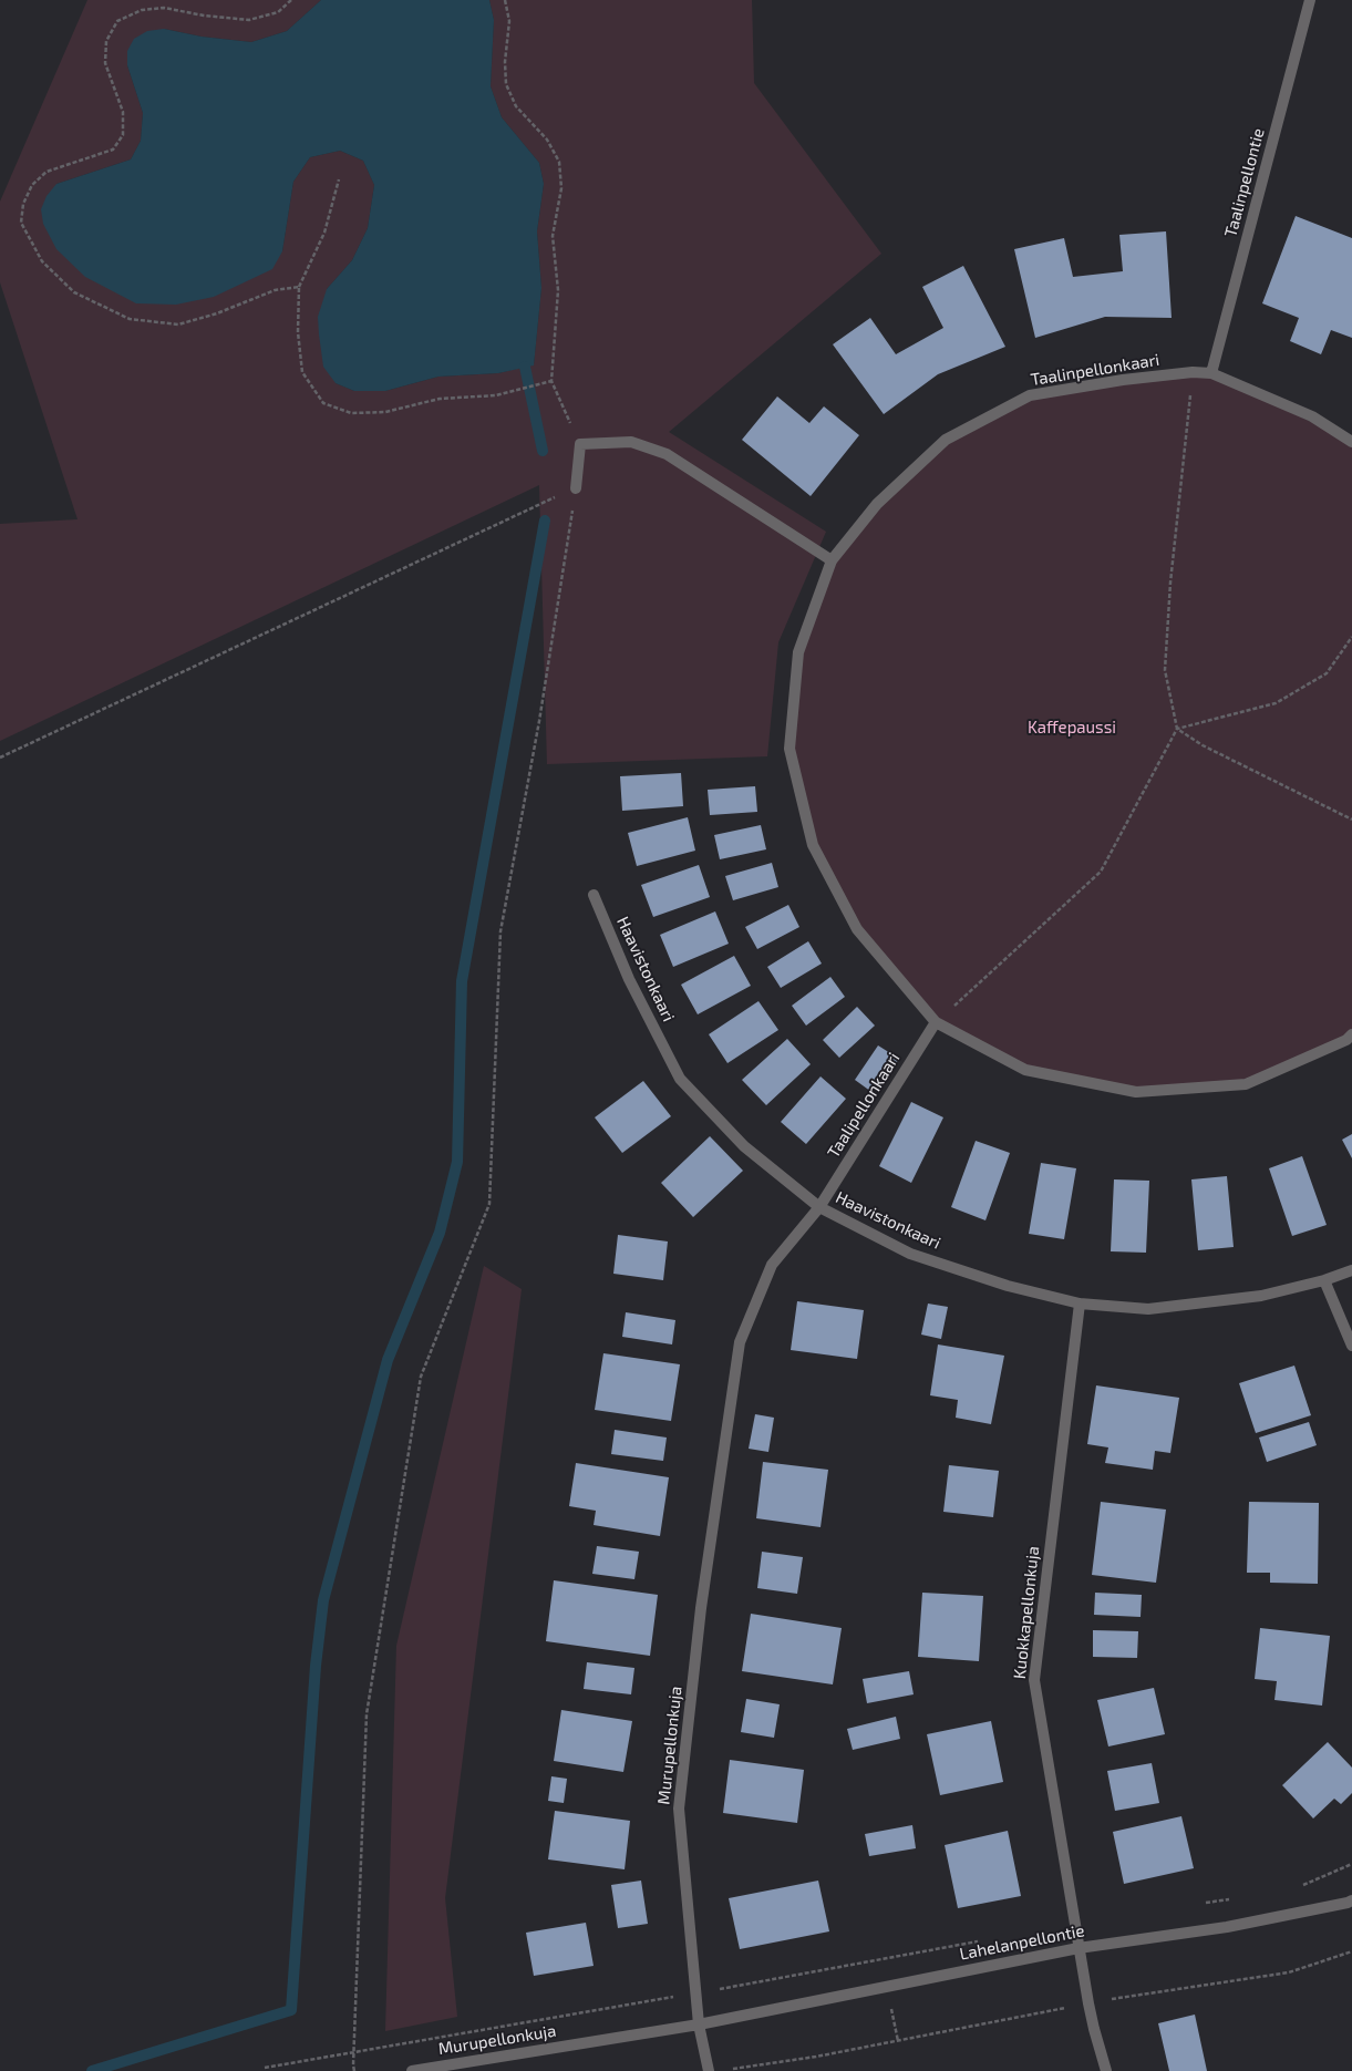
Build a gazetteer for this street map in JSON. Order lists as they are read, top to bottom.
{
  "streets": {
    "street": [
      "Taalinpellontie",
      "Taalinpellonkaari",
      "Haavistonkaari",
      "Taalipellonkaari",
      "Kuokkapellonkuja",
      "Murupellonkuja",
      "Lahelanpellontie"
    ]
  },
  "crossings": [
    ["Taalinpellontie", "Taalinpellonkaari"],
    ["Taalinpellonkaari", "Taalipellonkaari"],
    ["Haavistonkaari", "Taalipellonkaari"],
    ["Haavistonkaari", "Kuokkapellonkuja"],
    ["Haavistonkaari", "Murupellonkuja"],
    ["Taalipellonkaari", "Murupellonkuja"],
    ["Kuokkapellonkuja", "Lahelanpellontie"],
    ["Murupellonkuja", "Lahelanpellontie"]
  ],
  "parks": ["Kaffepaussi"]
}
